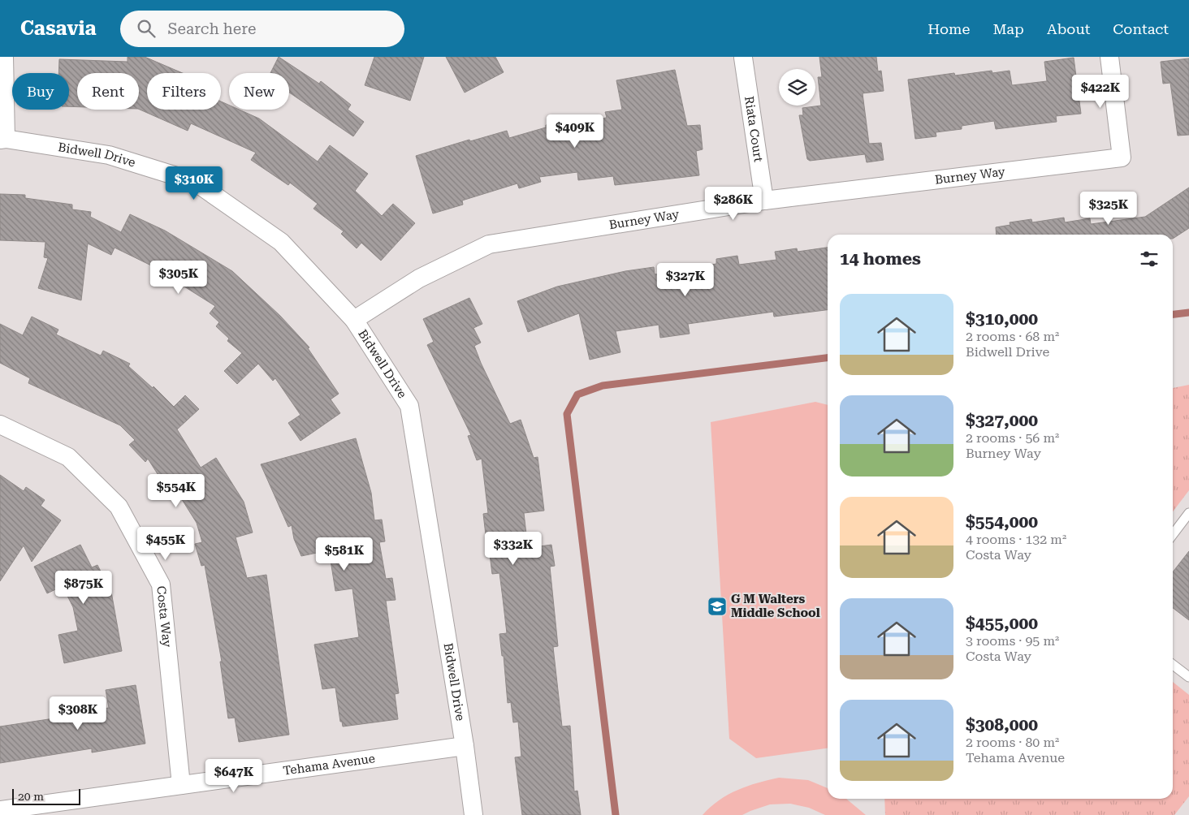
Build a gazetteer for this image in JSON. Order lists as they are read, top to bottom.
{
  "streets": {
    "street": [
      "Riata Court",
      "Bidwell Drive",
      "Burney Way",
      "Costa Way",
      "Tehama Avenue"
    ]
  },
  "crossings": [
    ["Riata Court", "Burney Way"],
    ["Bidwell Drive", "Burney Way"],
    ["Bidwell Drive", "Tehama Avenue"],
    ["Costa Way", "Tehama Avenue"]
  ],
  "places": {
    "school or university": ["G M Walters Middle School"]
  },
  "scale_bar": "20 m",
  "page": {
    "header": "Casavia",
    "search": "Search here",
    "nav": [
      "Home",
      "Map",
      "About",
      "Contact"
    ],
    "chip": [
      "Buy",
      "Rent",
      "Filters",
      "New"
    ],
    "price": [
      "$422K",
      "$409K",
      "$310K",
      "$286K",
      "$325K",
      "$305K",
      "$327K",
      "$554K",
      "$455K",
      "$332K",
      "$581K",
      "$875K",
      "$308K",
      "$647K"
    ],
    "heading": "14 homes",
    "list": [
      {
        "name": "$310,000",
        "note": "2 rooms · 68 m² · Bidwell Drive"
      },
      {
        "name": "$327,000",
        "note": "2 rooms · 56 m² · Burney Way"
      },
      {
        "name": "$554,000",
        "note": "4 rooms · 132 m² · Costa Way"
      },
      {
        "name": "$455,000",
        "note": "3 rooms · 95 m² · Costa Way"
      },
      {
        "name": "$308,000",
        "note": "2 rooms · 80 m² · Tehama Avenue"
      }
    ],
    "scale": "20 m"
  }
}
